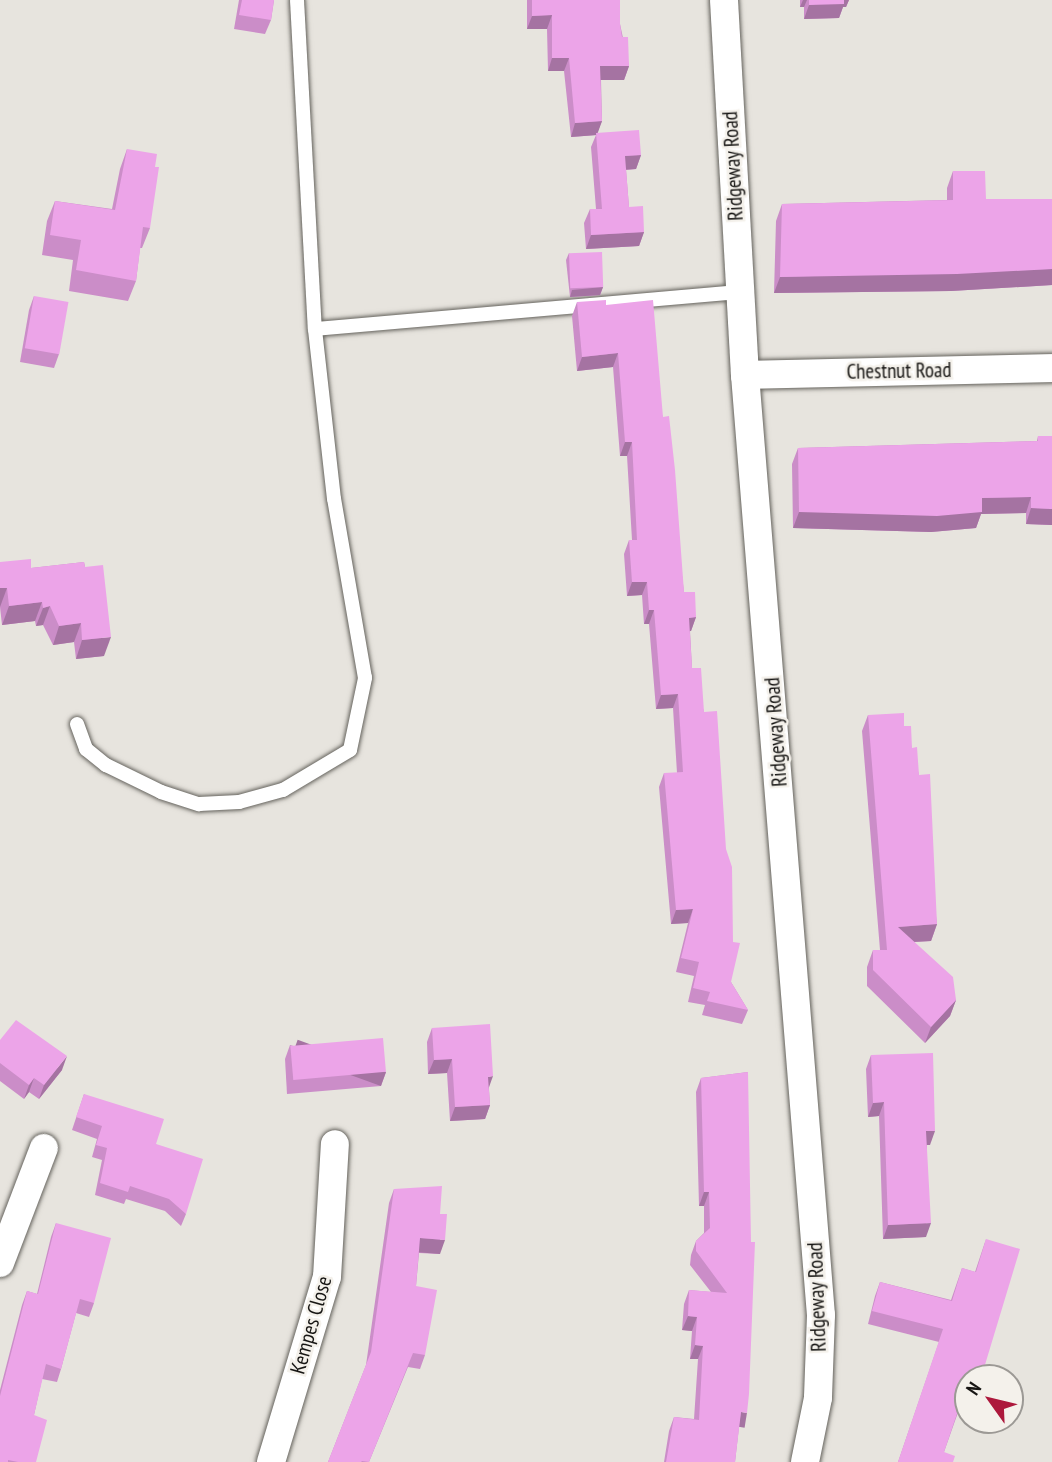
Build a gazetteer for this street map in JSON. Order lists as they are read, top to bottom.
{
  "streets": {
    "street": ["Ridgeway Road", "Chestnut Road", "Kempes Close"]
  },
  "crossings": [
    ["Ridgeway Road", "Chestnut Road"]
  ],
  "north": "top left"
}
